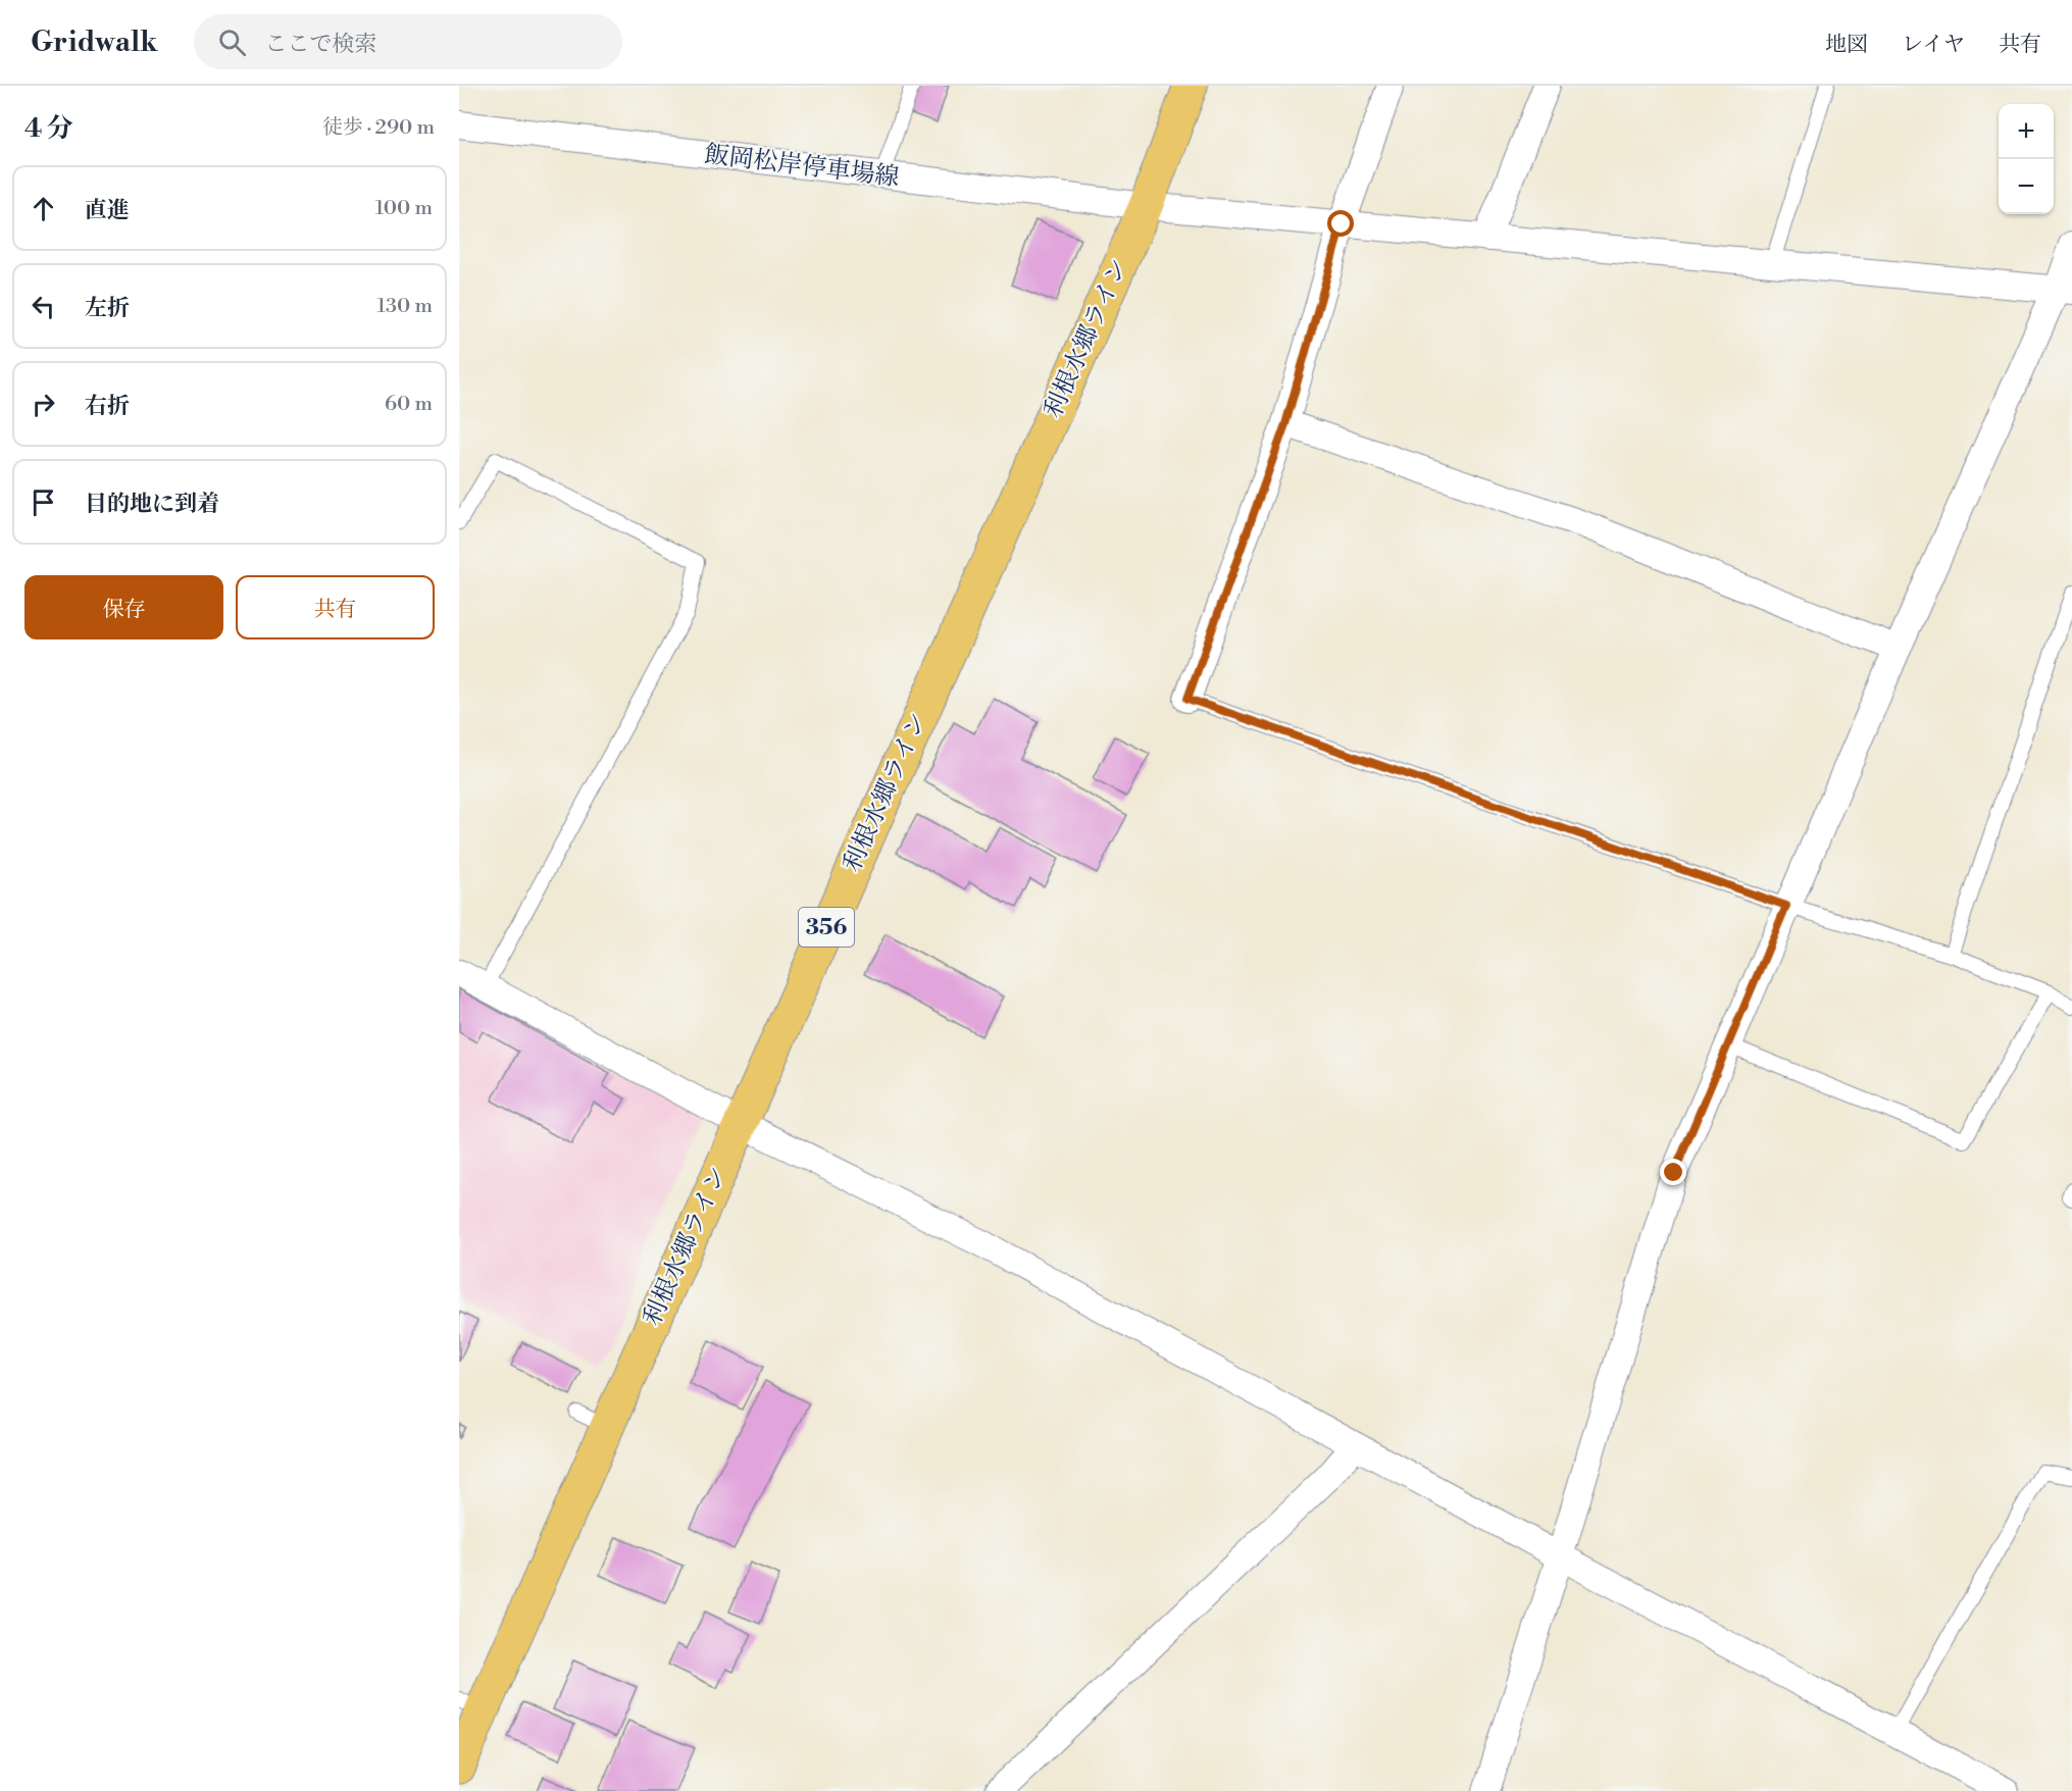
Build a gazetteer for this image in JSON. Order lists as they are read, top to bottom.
{
  "streets": {
    "highway": ["利根水郷ライン", "356"],
    "street": ["飯岡松岸停車場線"]
  },
  "crossings": [
    ["飯岡松岸停車場線", "利根水郷ライン"]
  ],
  "page": {
    "header": "Gridwalk",
    "search": "ここで検索",
    "nav": ["地図", "レイヤ", "共有"],
    "heading": ["4 分", "徒歩 · 290 m"],
    "map_buttons": ["+", "−"],
    "list": [
      ["直進", "100 m"],
      ["左折", "130 m"],
      ["右折", "60 m"],
      "目的地に到着"
    ],
    "buttons": ["保存", "共有"]
  }
}
